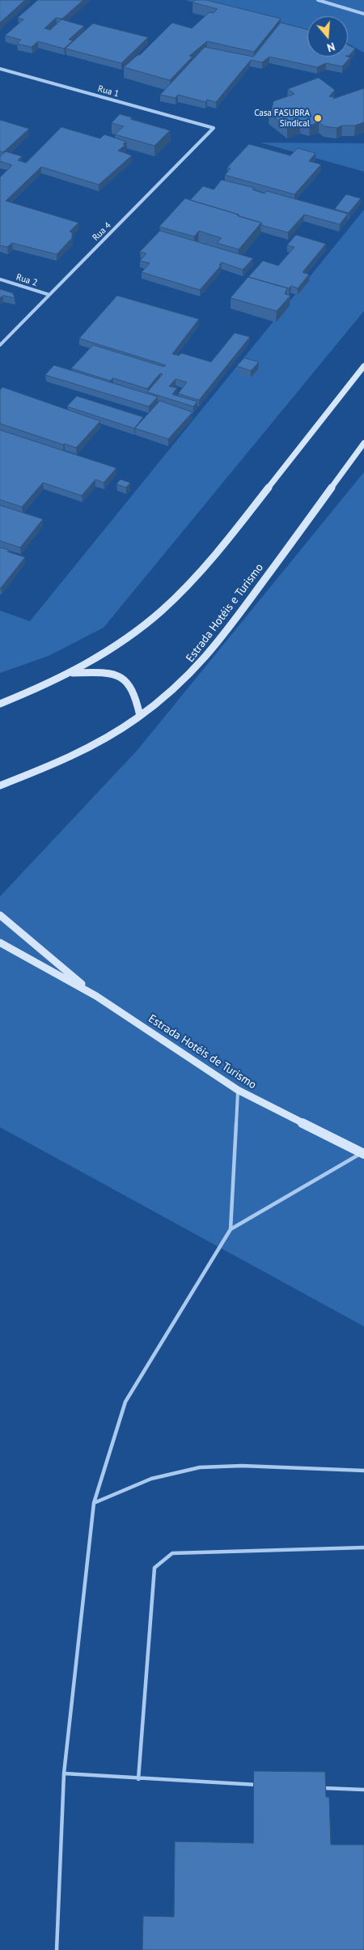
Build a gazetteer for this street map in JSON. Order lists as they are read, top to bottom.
{
  "streets": {
    "main road": ["Estrada Hotéis e Turismo", "Estrada Hotéis de Turismo"],
    "street": ["Rua 1", "Rua 4", "Rua 2"]
  },
  "crossings": [
    ["Rua 1", "Rua 4"],
    ["Rua 4", "Rua 2"]
  ],
  "places": ["Casa FASUBRA Sindical"],
  "north": "bottom"
}
